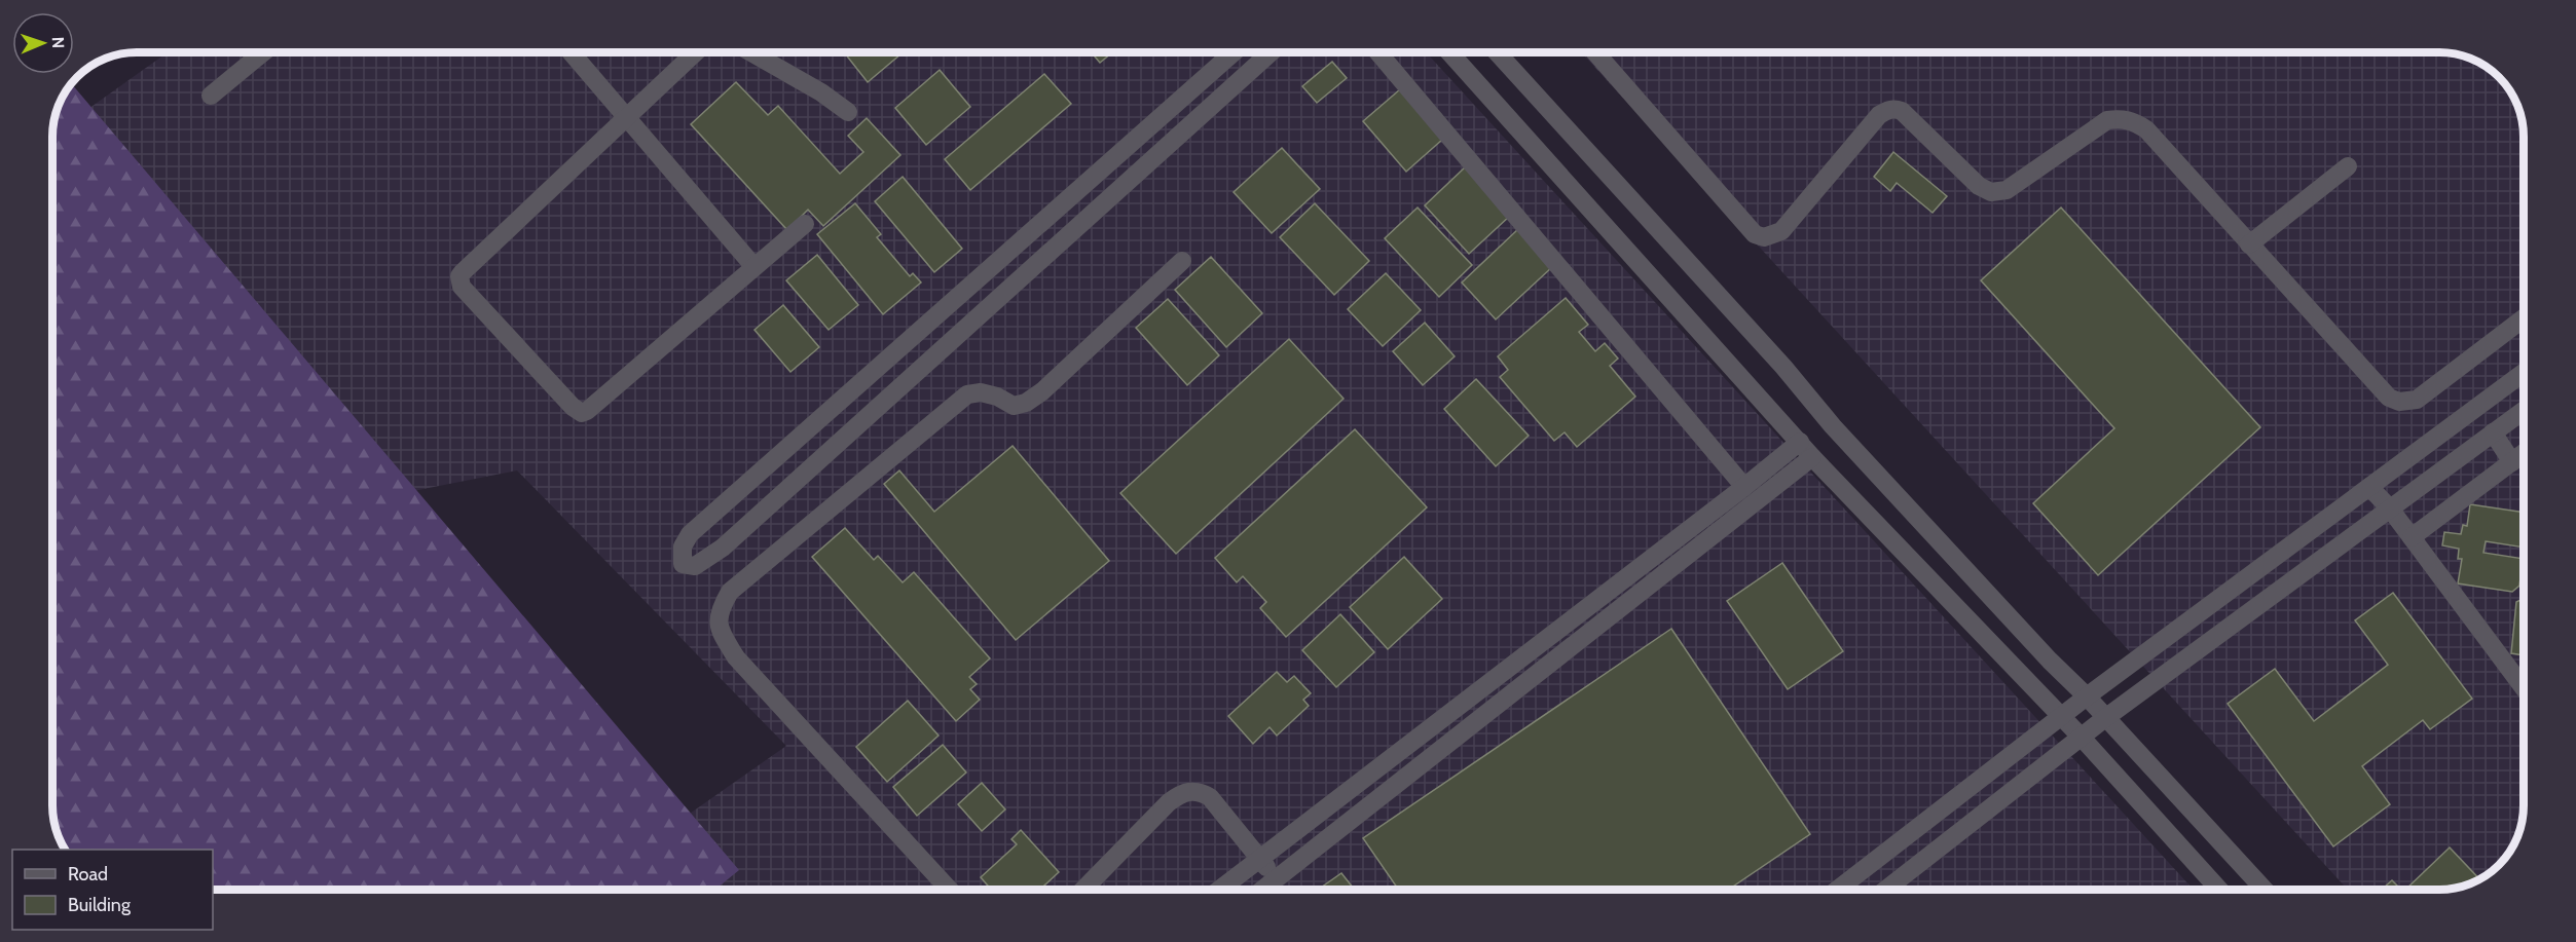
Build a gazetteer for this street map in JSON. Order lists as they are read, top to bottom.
{
  "legend": ["Road", "Building"],
  "north": "right"
}
